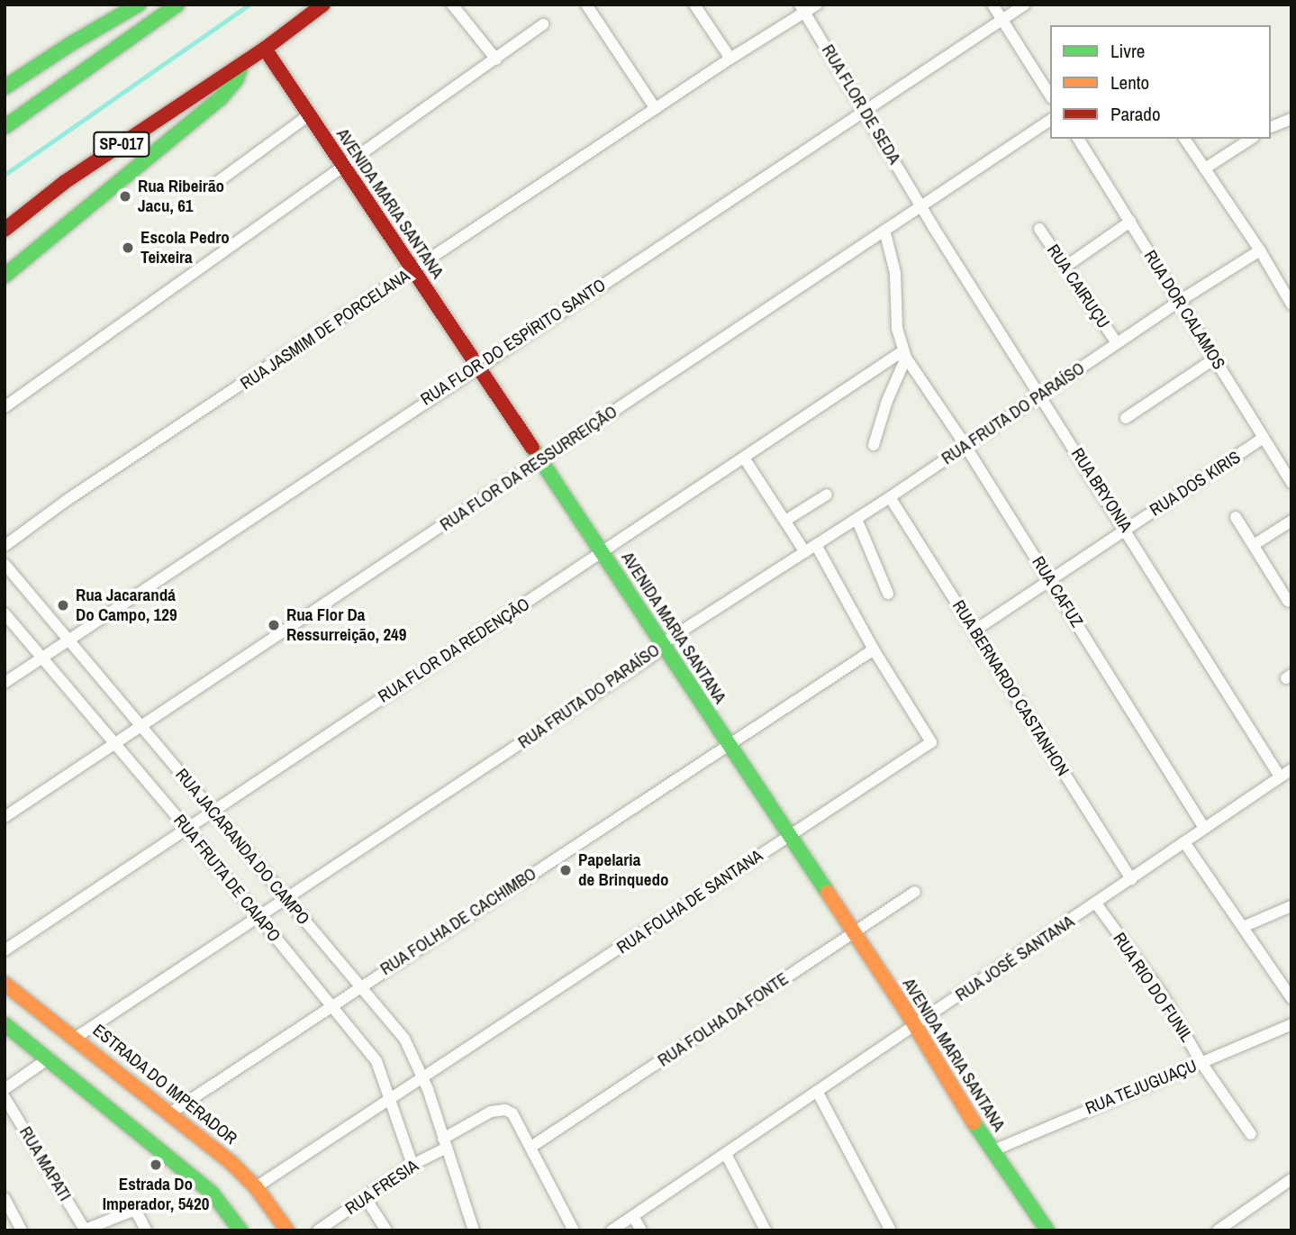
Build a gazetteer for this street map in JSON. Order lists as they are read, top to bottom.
{
  "streets": {
    "main road": ["SP-017", "AVENIDA MARIA SANTANA", "ESTRADA DO IMPERADOR"],
    "street": [
      "RUA FLOR DE SEDA",
      "RUA CAIRUÇU",
      "RUA DOR CALAMOS",
      "RUA JASMIM DE PORCELANA",
      "RUA FLOR DO ESPÍRITO SANTO",
      "RUA FRUTA DO PARAÍSO",
      "RUA FLOR DA RESSURREIÇÃO",
      "RUA DOS KIRIS",
      "RUA BRYONIA",
      "RUA CAFUZ",
      "RUA FLOR DA REDENÇÃO",
      "RUA BERNARDO CASTANHON",
      "RUA JACARANDA DO CAMPO",
      "RUA FRUTA DE CAIAPO",
      "RUA FOLHA DE SANTANA",
      "RUA FOLHA DE CACHIMBO",
      "RUA JOSÉ SANTANA",
      "RUA RIO DO FUNIL",
      "RUA FOLHA DA FONTE",
      "RUA TEJUGUAÇU",
      "RUA MAPATI",
      "RUA FRESIA"
    ]
  },
  "crossings": [
    ["RUA FLOR DE SEDA", "RUA JASMIM DE PORCELANA"],
    ["RUA FLOR DE SEDA", "RUA FLOR DO ESPÍRITO SANTO"],
    ["RUA FLOR DE SEDA", "RUA FLOR DA RESSURREIÇÃO"],
    ["RUA FLOR DE SEDA", "RUA BRYONIA"],
    ["SP-017", "AVENIDA MARIA SANTANA"],
    ["AVENIDA MARIA SANTANA", "RUA JASMIM DE PORCELANA"],
    ["AVENIDA MARIA SANTANA", "RUA FLOR DO ESPÍRITO SANTO"],
    ["AVENIDA MARIA SANTANA", "RUA FRUTA DO PARAÍSO"],
    ["AVENIDA MARIA SANTANA", "RUA FLOR DA RESSURREIÇÃO"],
    ["AVENIDA MARIA SANTANA", "RUA FLOR DA REDENÇÃO"],
    ["AVENIDA MARIA SANTANA", "RUA FOLHA DE SANTANA"],
    ["AVENIDA MARIA SANTANA", "RUA FOLHA DE CACHIMBO"],
    ["AVENIDA MARIA SANTANA", "RUA JOSÉ SANTANA"],
    ["AVENIDA MARIA SANTANA", "RUA FOLHA DA FONTE"],
    ["AVENIDA MARIA SANTANA", "RUA TEJUGUAÇU"],
    ["RUA CAIRUÇU", "RUA FRUTA DO PARAÍSO"],
    ["RUA DOR CALAMOS", "RUA FRUTA DO PARAÍSO"],
    ["RUA DOR CALAMOS", "RUA DOS KIRIS"],
    ["RUA FLOR DO ESPÍRITO SANTO", "RUA JACARANDA DO CAMPO"],
    ["RUA FLOR DO ESPÍRITO SANTO", "RUA FRUTA DE CAIAPO"],
    ["RUA FRUTA DO PARAÍSO", "RUA BRYONIA"],
    ["RUA FRUTA DO PARAÍSO", "RUA CAFUZ"],
    ["RUA FRUTA DO PARAÍSO", "RUA BERNARDO CASTANHON"],
    ["RUA FRUTA DO PARAÍSO", "RUA JACARANDA DO CAMPO"],
    ["RUA FRUTA DO PARAÍSO", "RUA FRUTA DE CAIAPO"],
    ["RUA FRUTA DO PARAÍSO", "RUA FOLHA DE SANTANA"],
    ["RUA FRUTA DO PARAÍSO", "ESTRADA DO IMPERADOR"],
    ["RUA FLOR DA RESSURREIÇÃO", "RUA BRYONIA"],
    ["RUA FLOR DA RESSURREIÇÃO", "RUA JACARANDA DO CAMPO"],
    ["RUA FLOR DA RESSURREIÇÃO", "RUA FRUTA DE CAIAPO"],
    ["RUA DOS KIRIS", "RUA BRYONIA"],
    ["RUA DOS KIRIS", "RUA CAFUZ"],
    ["RUA DOS KIRIS", "RUA BERNARDO CASTANHON"],
    ["RUA BRYONIA", "RUA JOSÉ SANTANA"],
    ["RUA CAFUZ", "RUA FLOR DA REDENÇÃO"],
    ["RUA CAFUZ", "RUA JOSÉ SANTANA"],
    ["RUA FLOR DA REDENÇÃO", "RUA JACARANDA DO CAMPO"],
    ["RUA FLOR DA REDENÇÃO", "RUA FRUTA DE CAIAPO"],
    ["RUA BERNARDO CASTANHON", "RUA JOSÉ SANTANA"],
    ["RUA JACARANDA DO CAMPO", "RUA FOLHA DE SANTANA"],
    ["RUA JACARANDA DO CAMPO", "RUA FOLHA DE CACHIMBO"],
    ["RUA JACARANDA DO CAMPO", "RUA FRESIA"],
    ["RUA FRUTA DE CAIAPO", "RUA FOLHA DE SANTANA"],
    ["RUA FRUTA DE CAIAPO", "RUA FOLHA DE CACHIMBO"],
    ["RUA FRUTA DE CAIAPO", "RUA FRESIA"],
    ["RUA FOLHA DE SANTANA", "RUA FOLHA DE CACHIMBO"],
    ["RUA FOLHA DE SANTANA", "ESTRADA DO IMPERADOR"],
    ["RUA FOLHA DE CACHIMBO", "ESTRADA DO IMPERADOR"],
    ["RUA JOSÉ SANTANA", "RUA RIO DO FUNIL"],
    ["RUA RIO DO FUNIL", "RUA TEJUGUAÇU"],
    ["RUA FOLHA DA FONTE", "RUA FRESIA"]
  ],
  "places": [
    "Rua Ribeirão Jacu, 61",
    "Escola Pedro Teixeira",
    "Rua Jacarandá Do Campo, 129",
    "Rua Flor Da Ressurreição, 249",
    "Papelaria de Brinquedo",
    "Estrada Do Imperador, 5420"
  ],
  "legend": ["Livre", "Lento", "Parado"]
}
